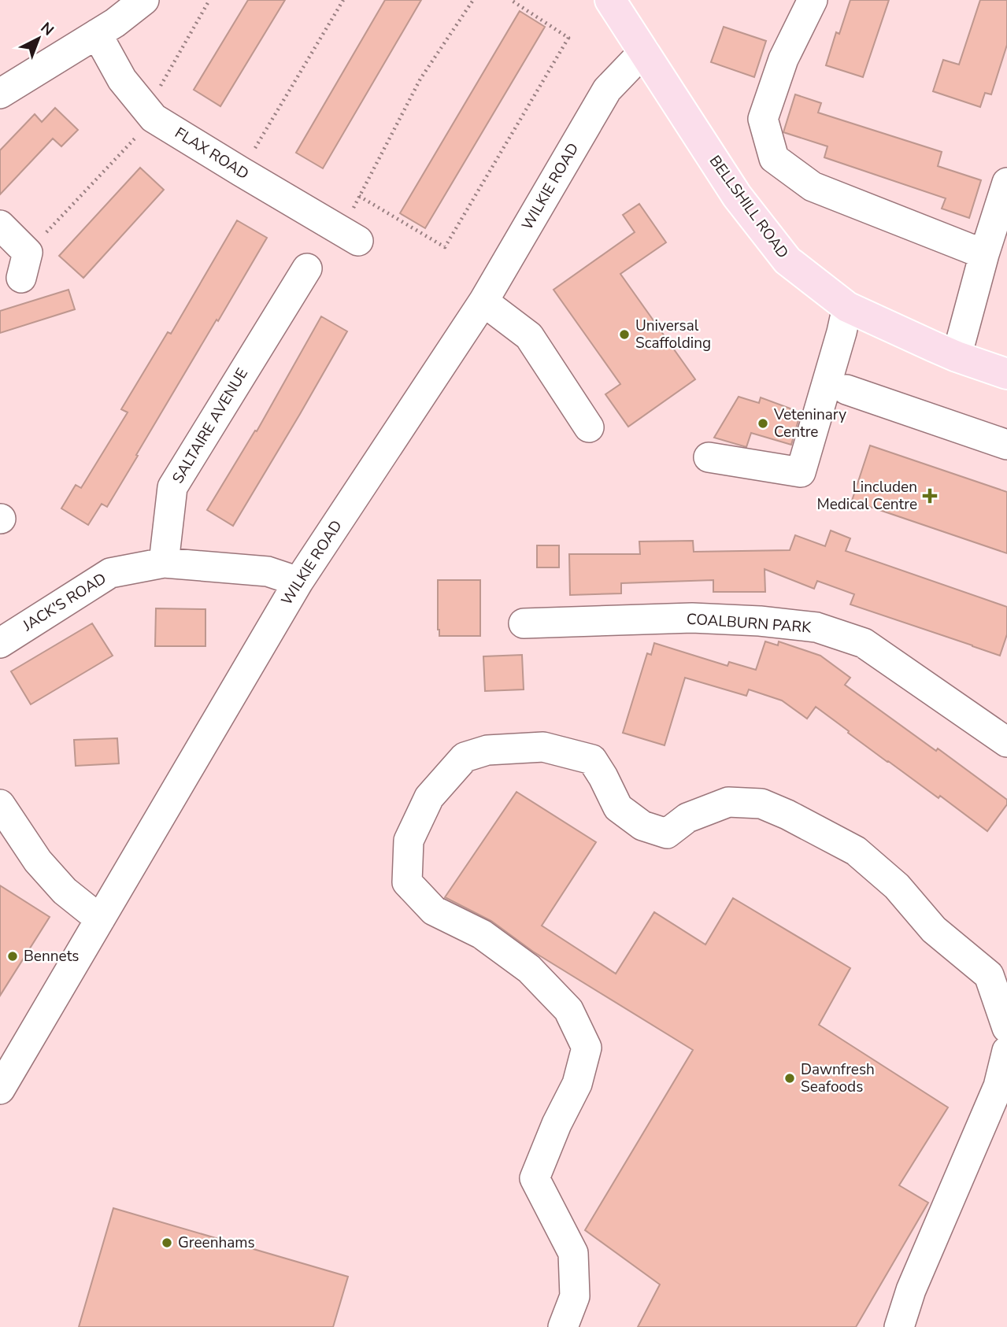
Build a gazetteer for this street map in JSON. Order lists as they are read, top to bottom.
{
  "streets": {
    "main road": ["BELLSHILL ROAD"],
    "street": [
      "FLAX ROAD",
      "WILKIE ROAD",
      "SALTAIRE AVENUE",
      "JACK'S ROAD",
      "COALBURN PARK"
    ]
  },
  "crossings": [
    ["WILKIE ROAD", "BELLSHILL ROAD"],
    ["SALTAIRE AVENUE", "JACK'S ROAD"]
  ],
  "places": {
    "other": [
      "Universal Scaffolding",
      "Veteninary Centre",
      "Bennets",
      "Dawnfresh Seafoods",
      "Greenhams"
    ],
    "health": ["Lincluden Medical Centre"]
  },
  "north": "top right"
}
